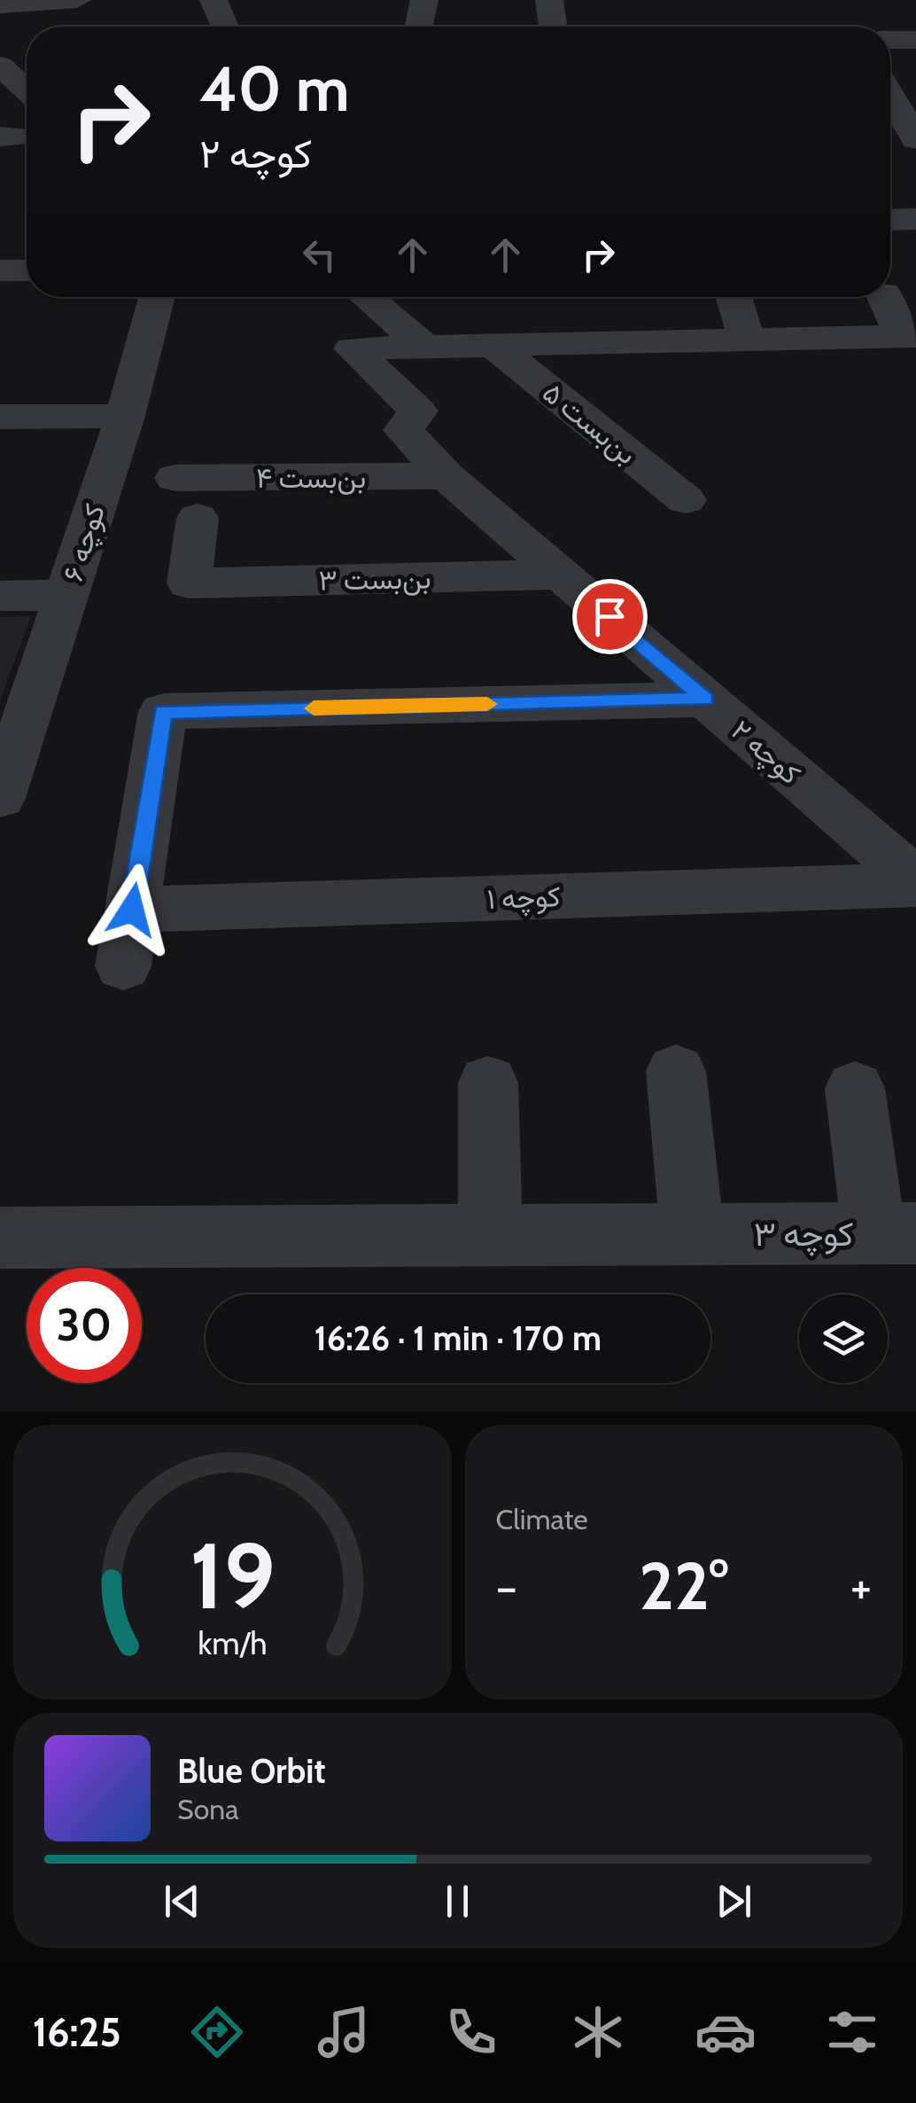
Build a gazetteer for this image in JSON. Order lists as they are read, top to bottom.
{
  "streets": {
    "street": [
      "بن‌بست ۵",
      "بن‌بست ۴",
      "کوچه ۶",
      "بن‌بست ۳",
      "کوچه ۲",
      "کوچه ۱",
      "کوچه ۳"
    ]
  },
  "crossings": [
    ["کوچه ۲", "کوچه ۱"]
  ],
  "page": {
    "turn": ["40 m", "کوچه ۲"],
    "limit": "30",
    "trip": "16:26 · 1 min · 170 m",
    "tile": "Climate",
    "heat": ["−", "22°", "+"],
    "song": ["Blue Orbit", "Sona"],
    "tabs": "16:25",
    "gauge": ["19", "km/h"]
  }
}
